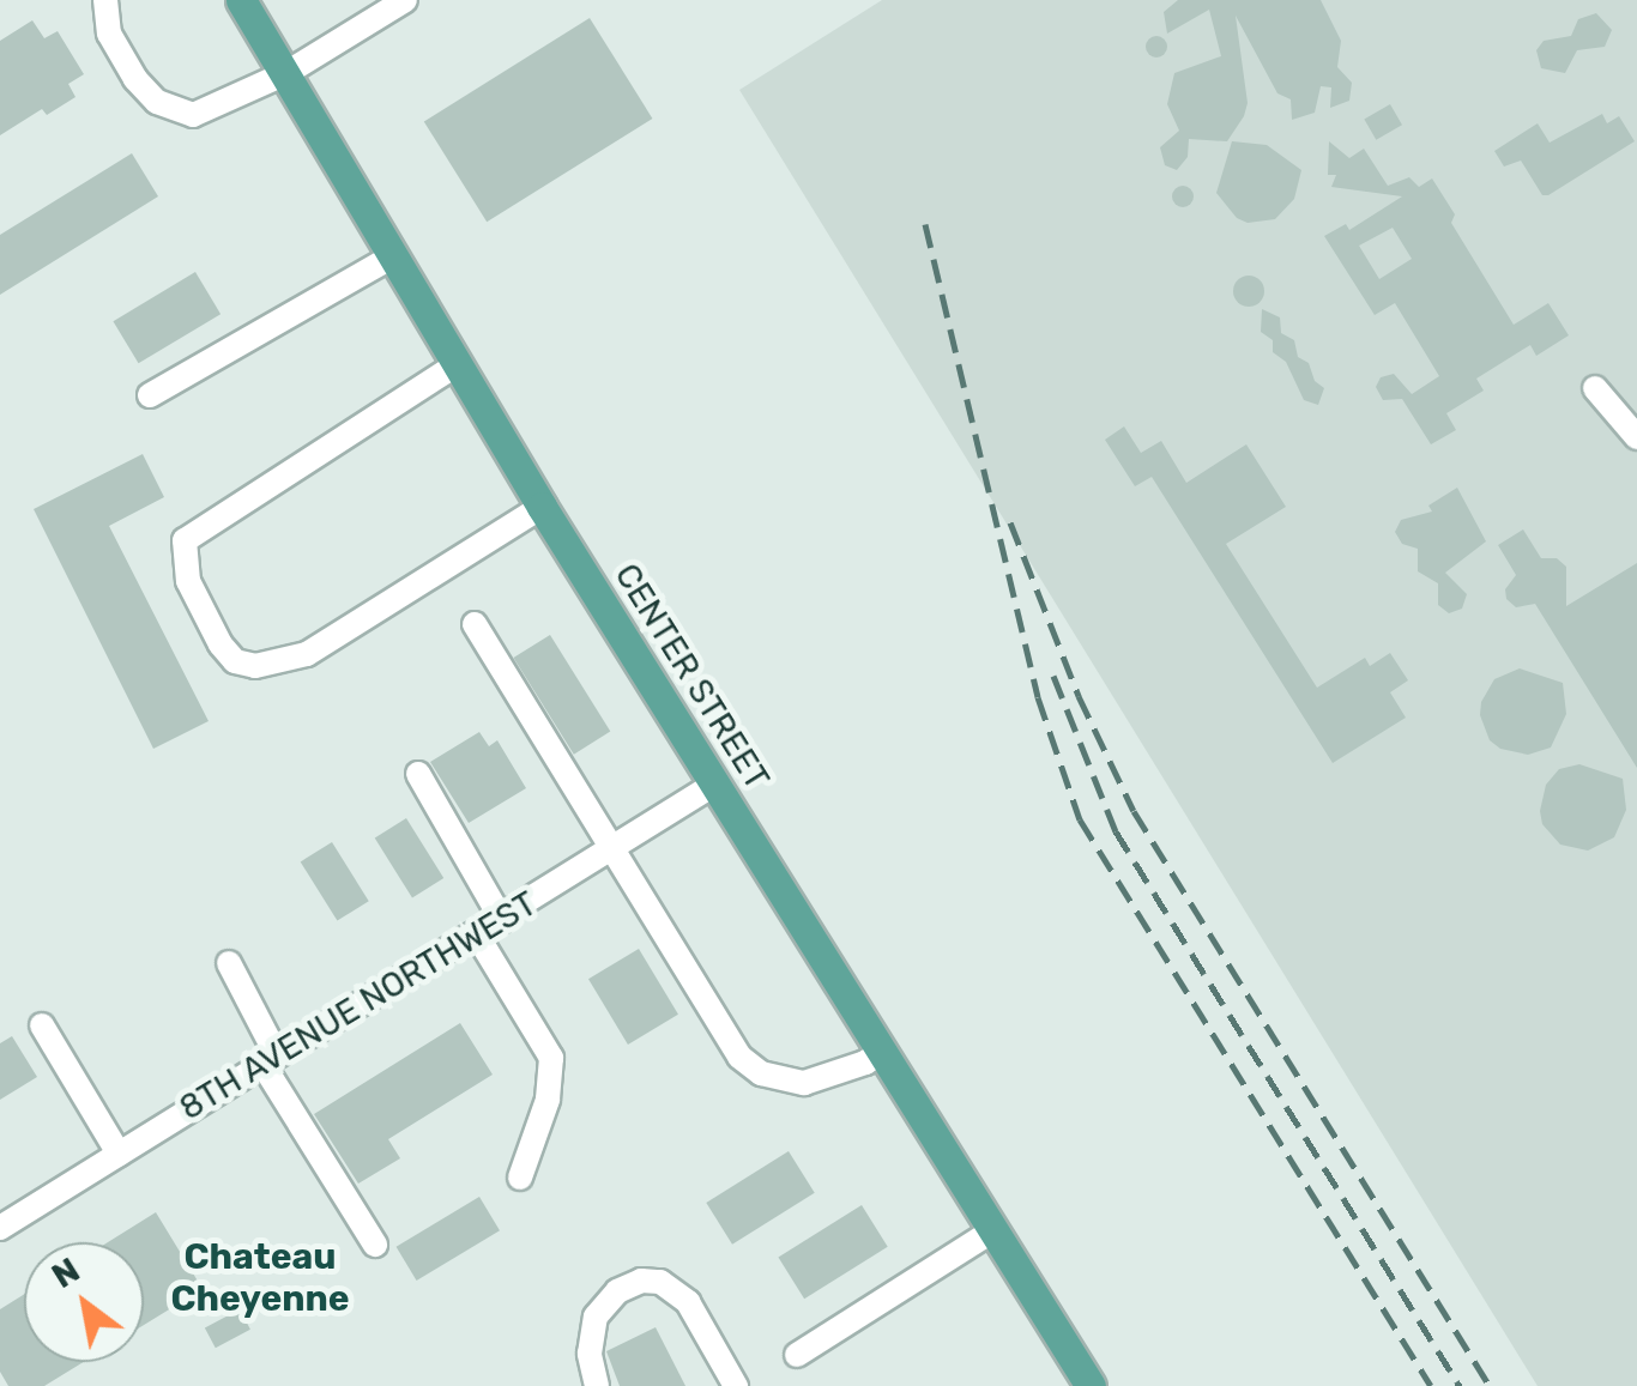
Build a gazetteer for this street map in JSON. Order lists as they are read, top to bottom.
{
  "streets": {
    "main road": ["CENTER STREET"],
    "street": ["8TH AVENUE NORTHWEST"]
  },
  "crossings": [
    ["CENTER STREET", "8TH AVENUE NORTHWEST"]
  ],
  "districts": ["Chateau Cheyenne"],
  "north": "top left"
}
